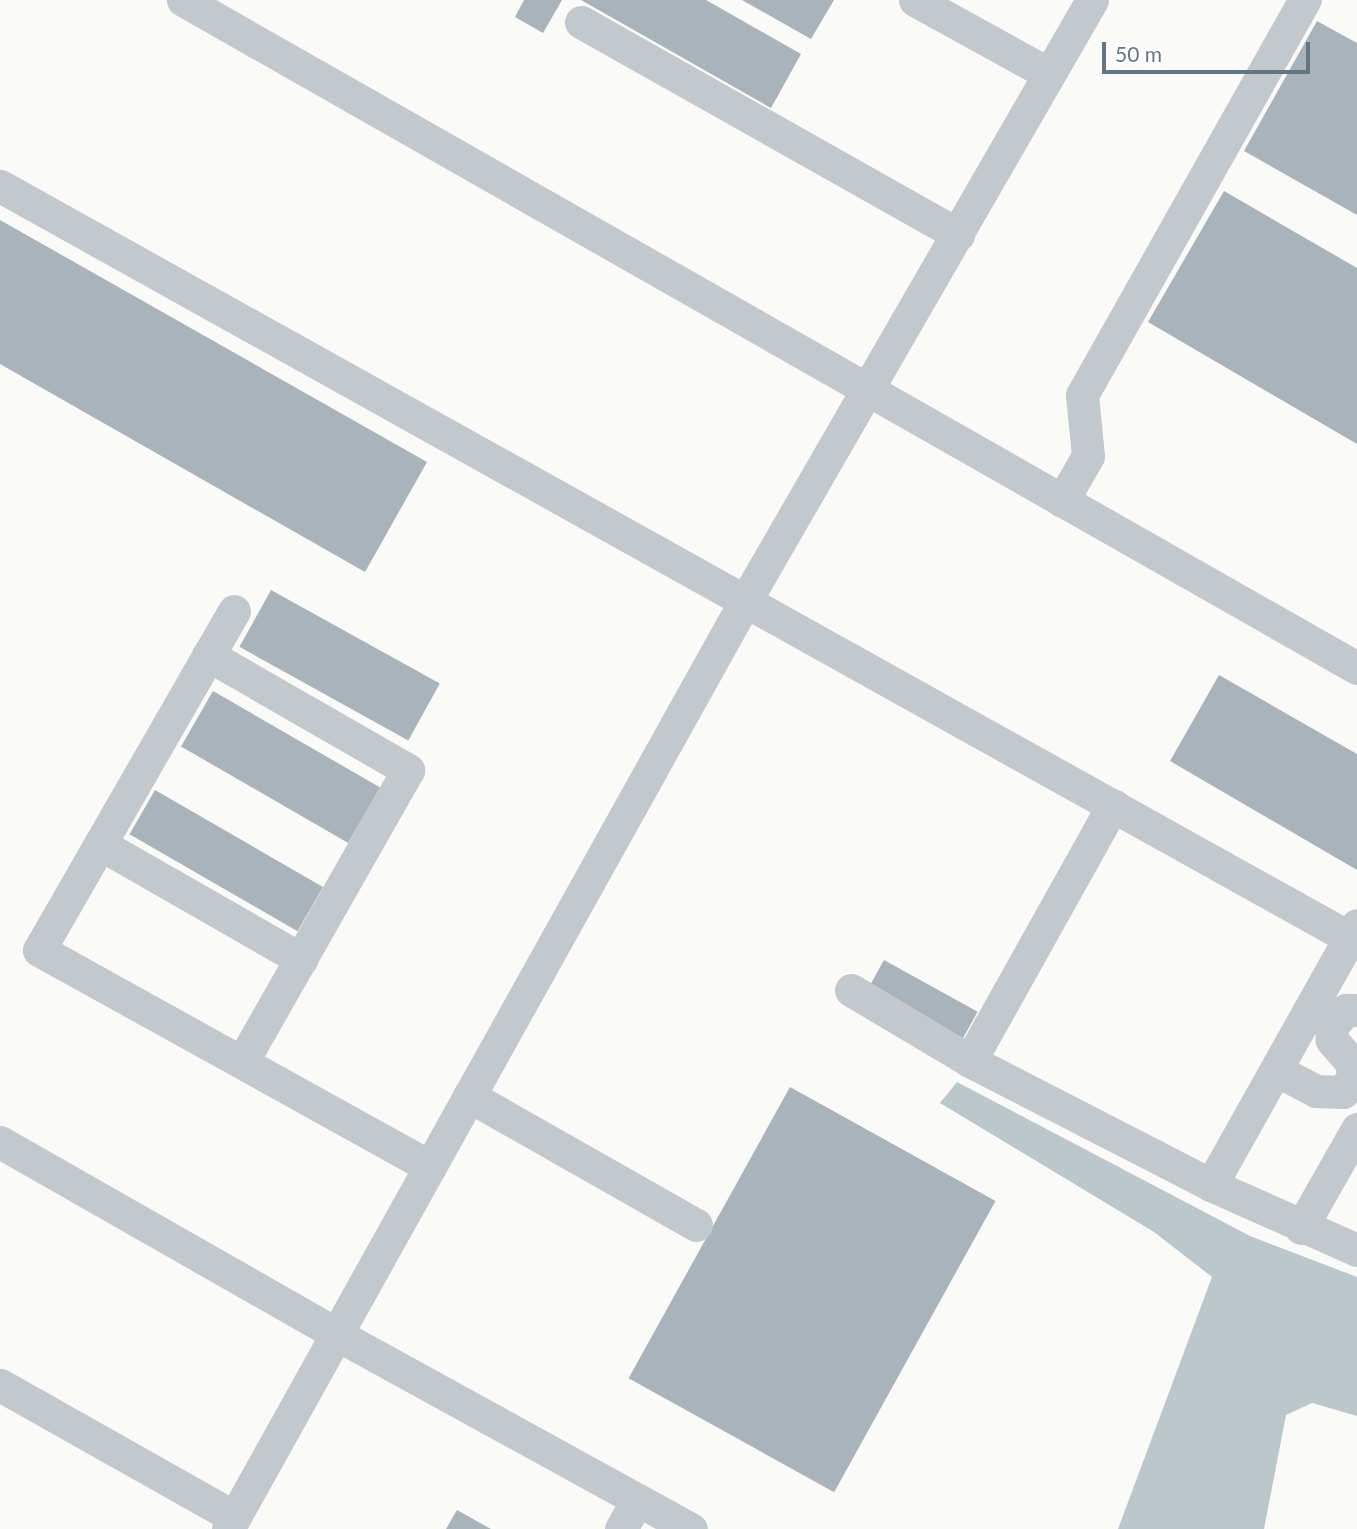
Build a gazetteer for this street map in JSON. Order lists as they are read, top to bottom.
{
  "scale_bar": "50 m"
}
